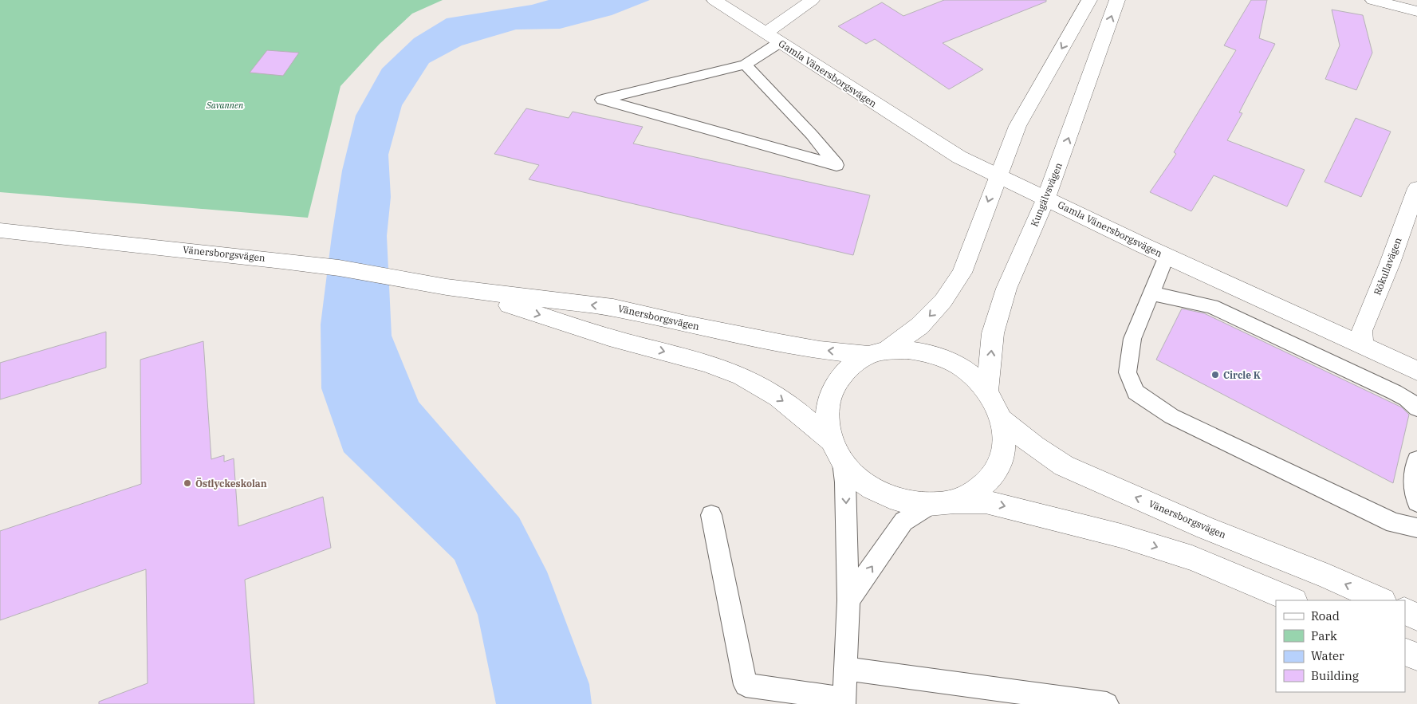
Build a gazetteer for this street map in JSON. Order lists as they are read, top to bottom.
{
  "streets": {
    "main road": [
      "Gamla Vänersborgsvägen",
      "Kungälvsvägen",
      "Vänersborgsvägen",
      "Rökullavägen"
    ]
  },
  "crossings": [
    ["Gamla Vänersborgsvägen", "Kungälvsvägen"],
    ["Gamla Vänersborgsvägen", "Rökullavägen"],
    ["Kungälvsvägen", "Vänersborgsvägen"]
  ],
  "parks": ["Savannen"],
  "places": ["Circle K", "Östlyckeskolan"],
  "legend": [
    "Road",
    "Park",
    "Water",
    "Building"
  ]
}
